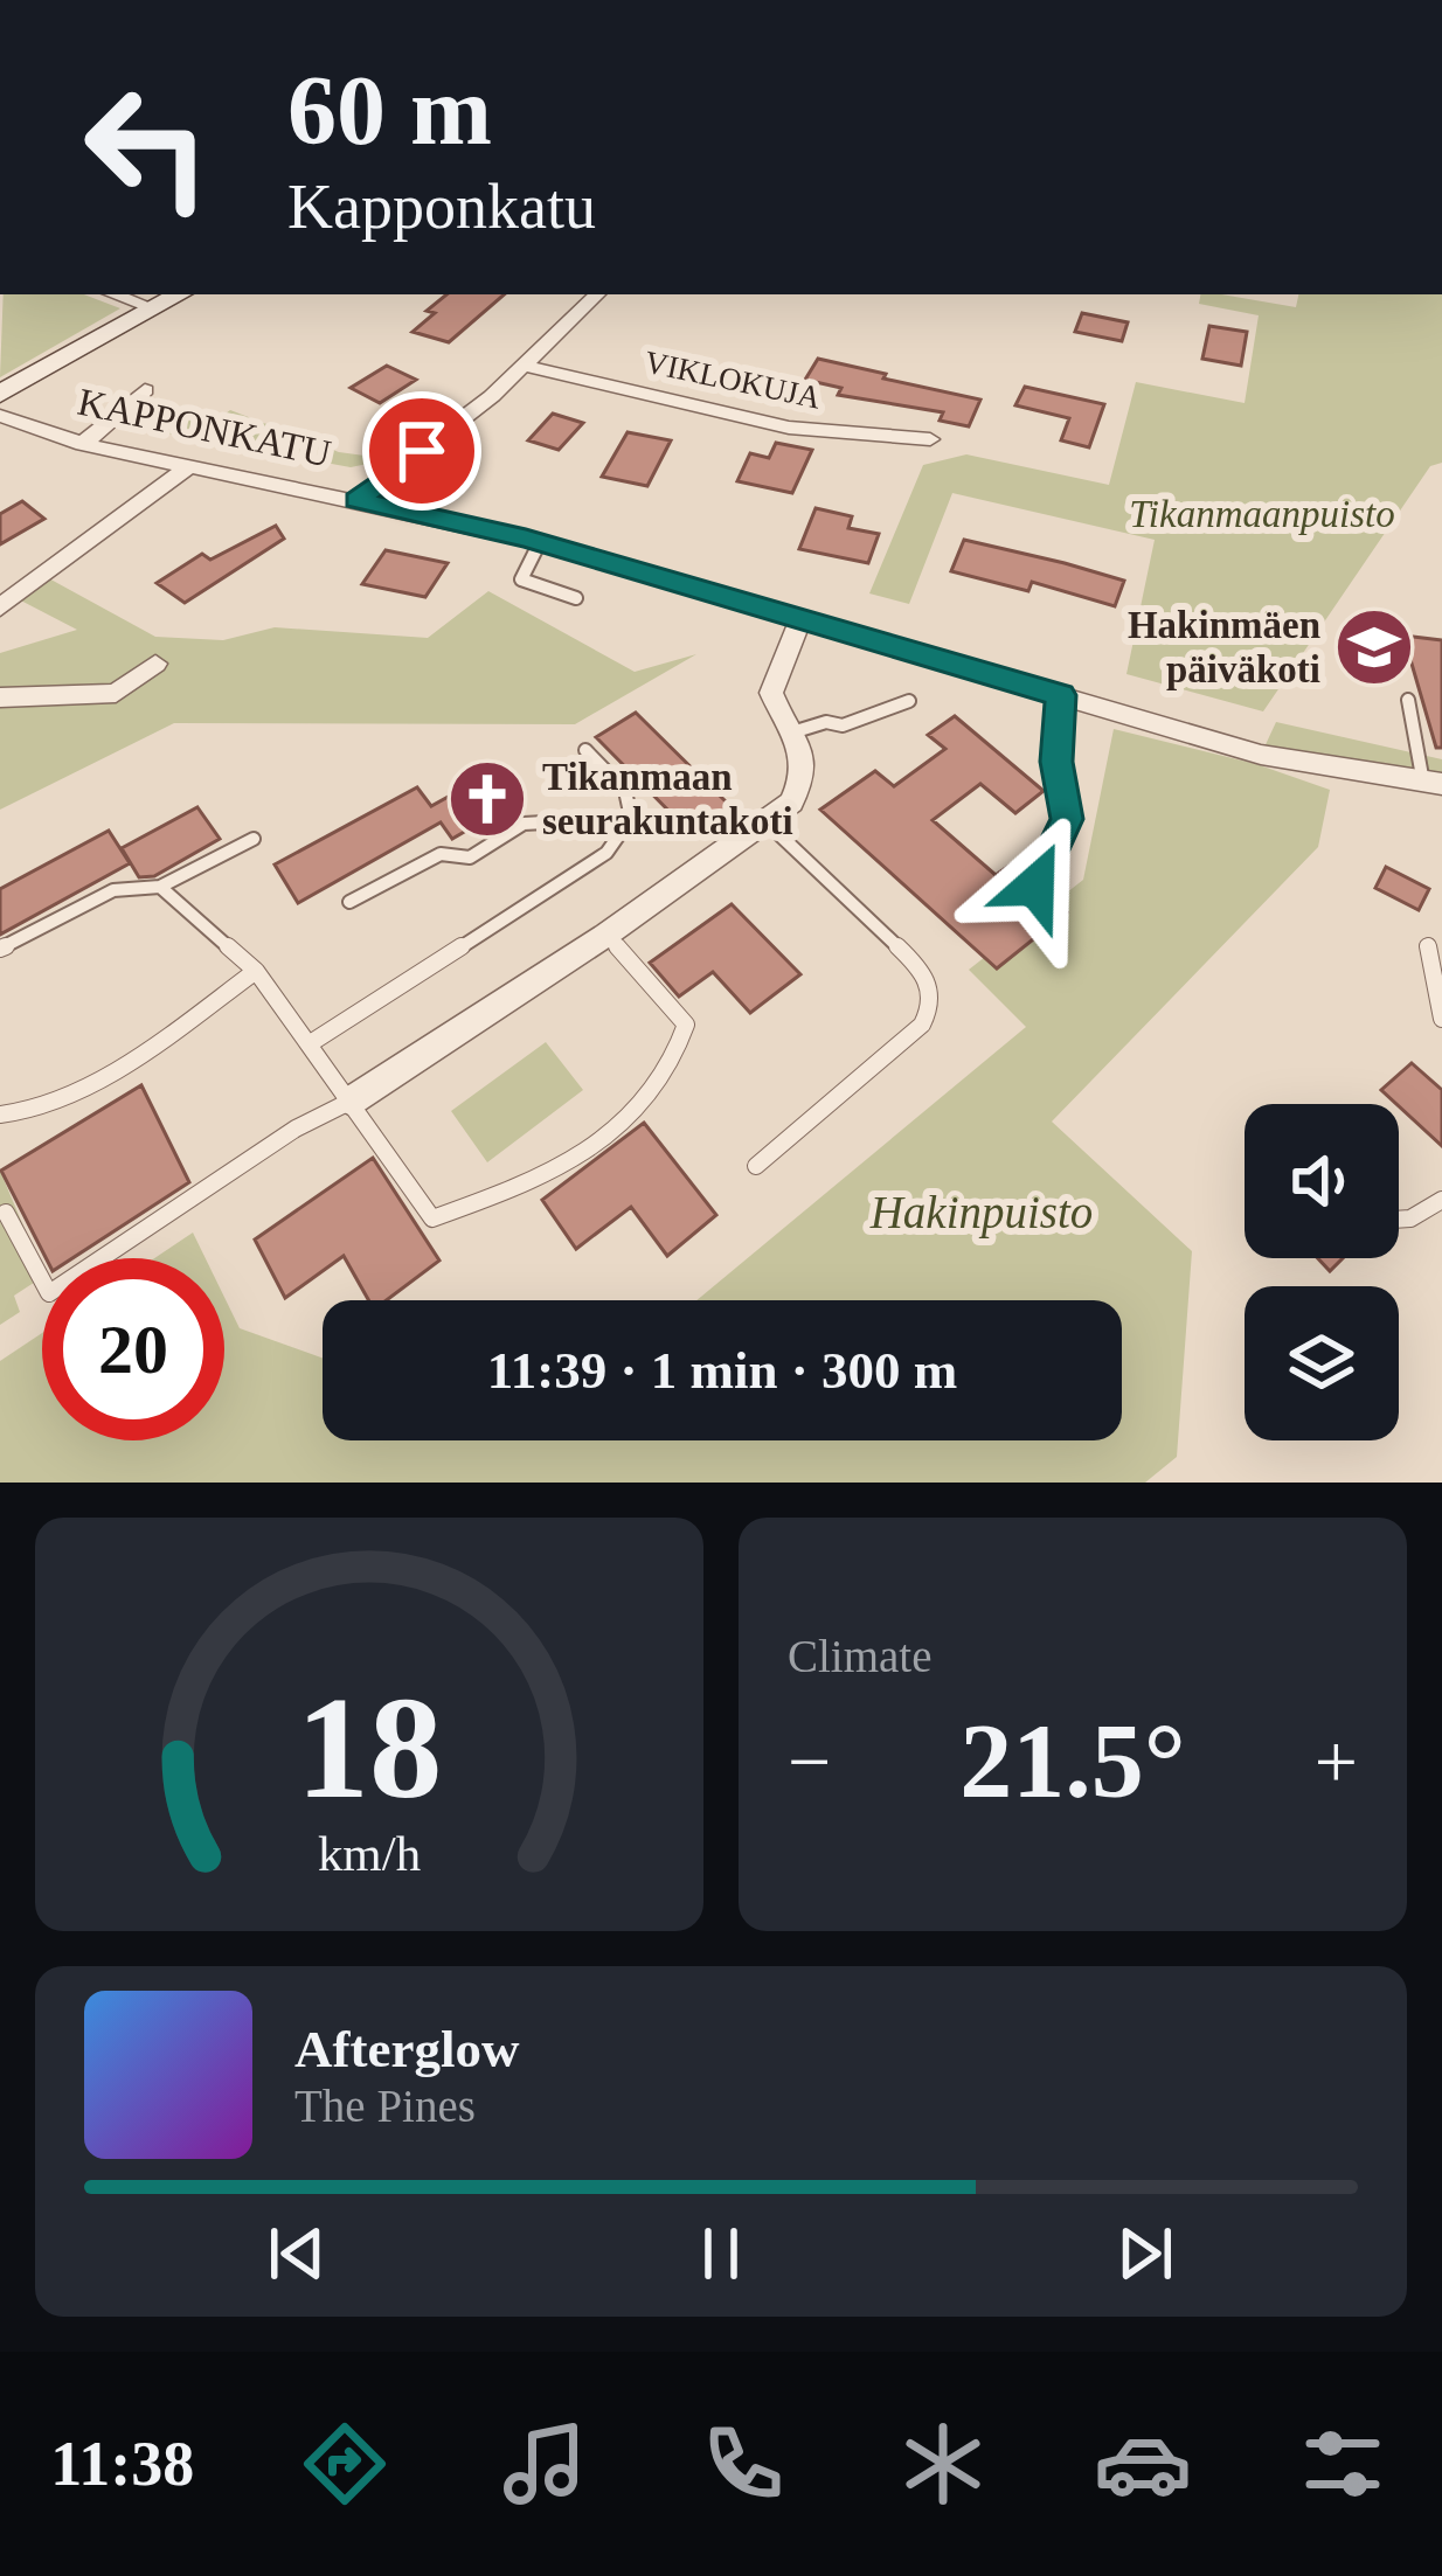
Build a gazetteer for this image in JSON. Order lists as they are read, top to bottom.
{
  "streets": {
    "street": ["VIKLOKUJA", "KAPPONKATU"]
  },
  "parks": ["Tikanmaanpuisto", "Hakinpuisto"],
  "places": {
    "school or university": ["Hakinmäen päiväkoti"],
    "church": ["Tikanmaan seurakuntakoti"]
  },
  "page": {
    "turn": ["60 m", "Kapponkatu"],
    "limit": "20",
    "trip": "11:39 · 1 min · 300 m",
    "tile": "Climate",
    "heat": ["−", "21.5°", "+"],
    "song": ["Afterglow", "The Pines"],
    "tabs": "11:38",
    "gauge": ["18", "km/h"]
  }
}
